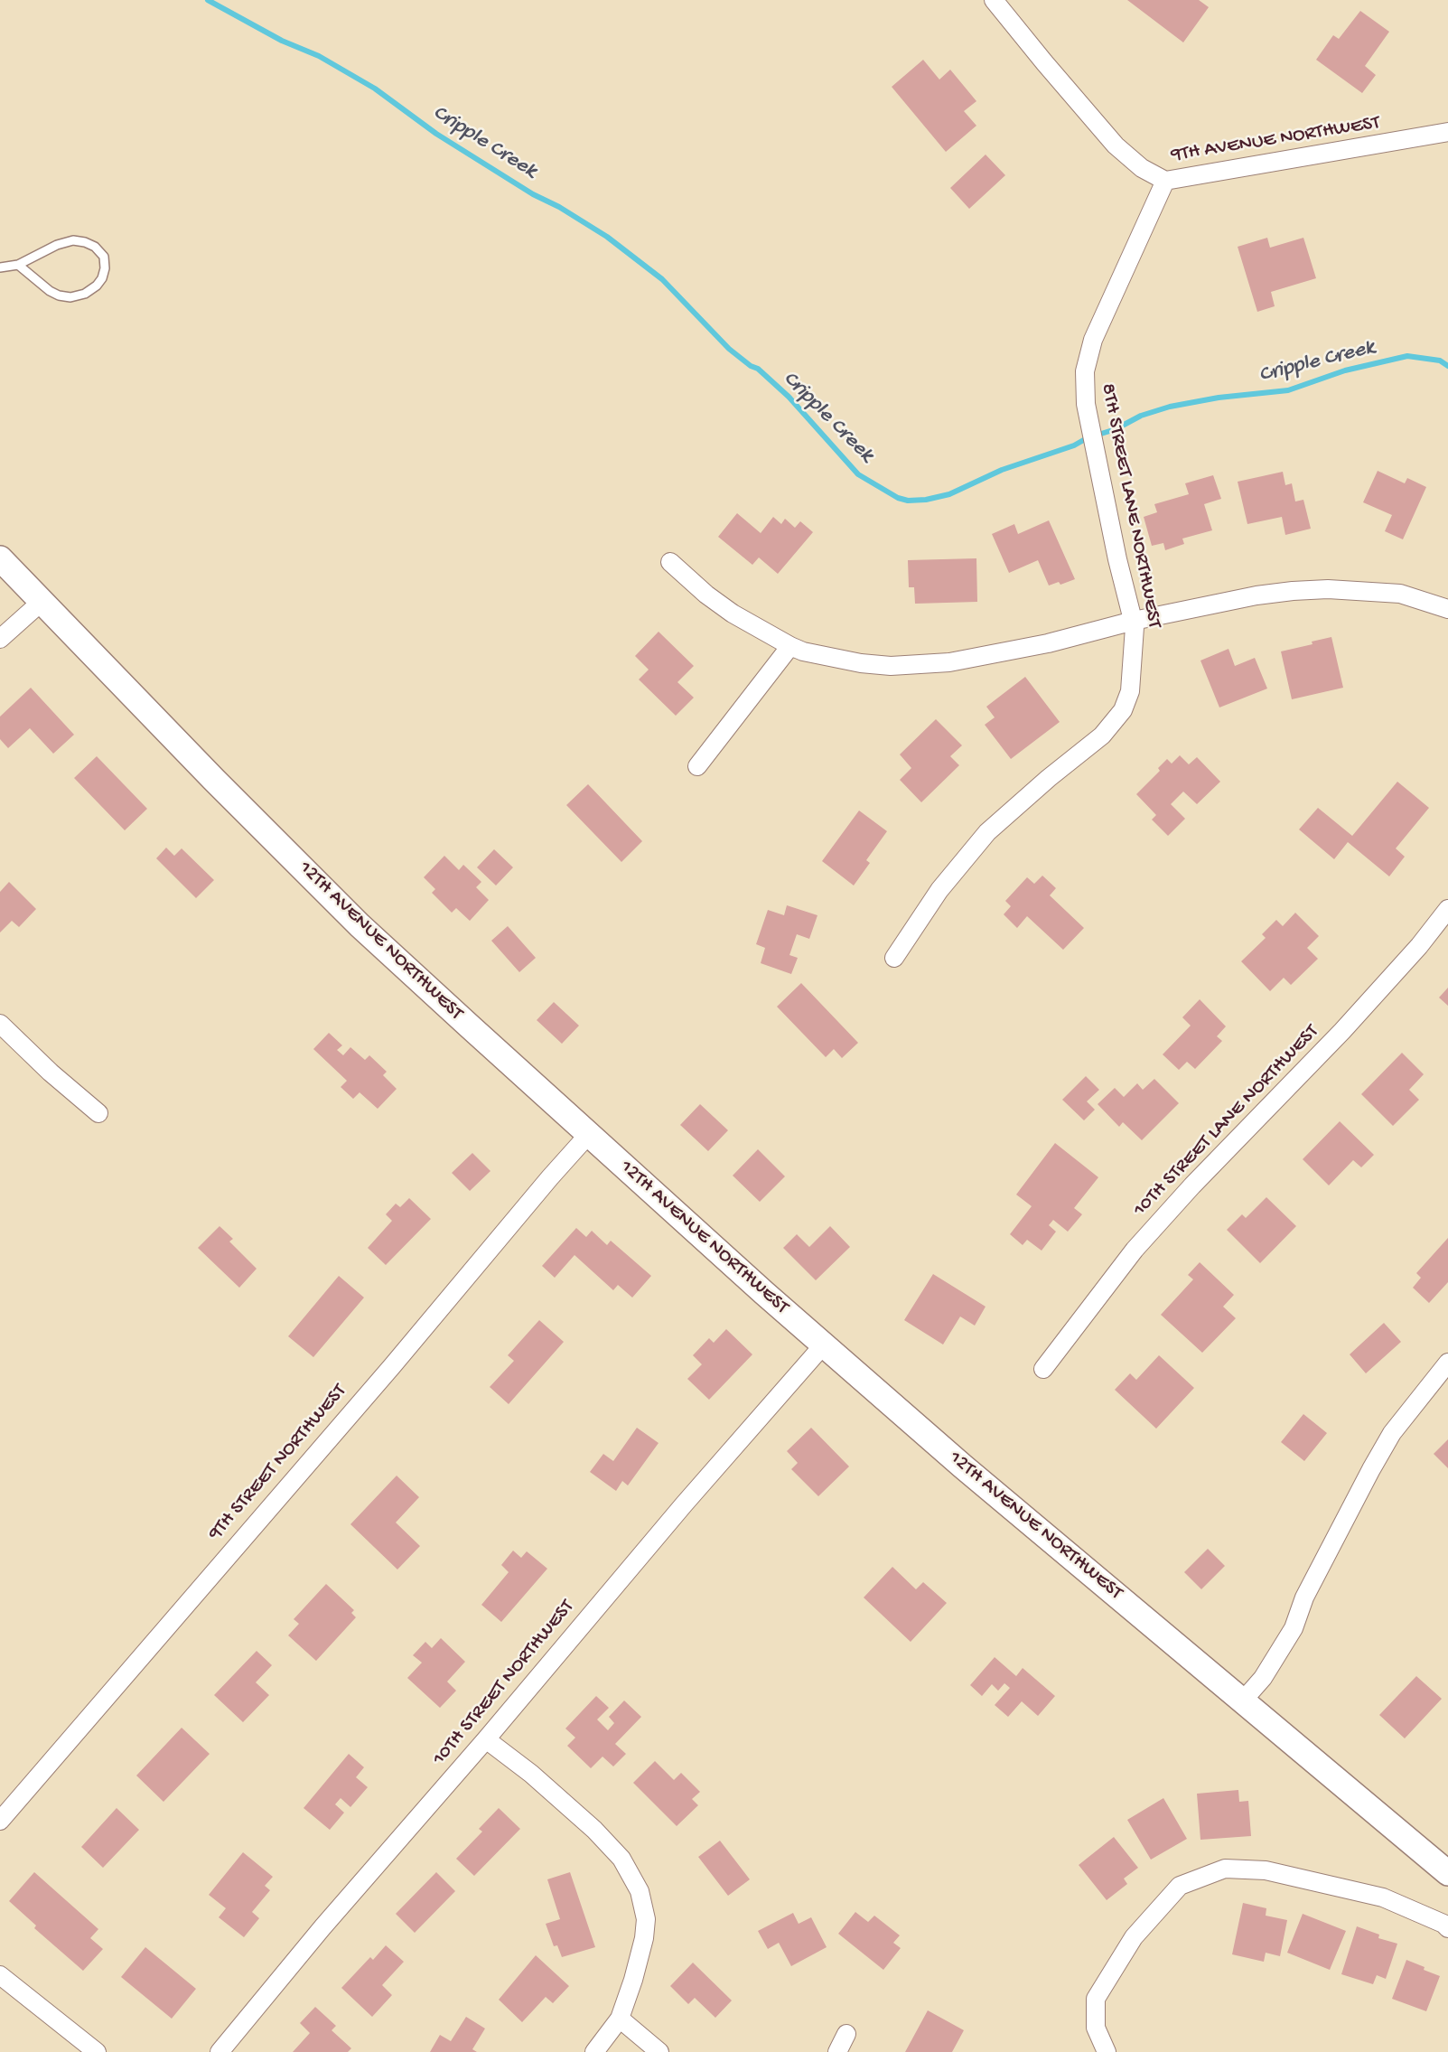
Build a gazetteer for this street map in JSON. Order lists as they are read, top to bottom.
{
  "streets": {
    "main road": ["12TH AVENUE NORTHWEST"],
    "street": [
      "9TH AVENUE NORTHWEST",
      "8TH STREET LANE NORTHWEST",
      "10TH STREET LANE NORTHWEST",
      "9TH STREET NORTHWEST",
      "10TH STREET NORTHWEST"
    ]
  },
  "crossings": [
    ["9TH AVENUE NORTHWEST", "8TH STREET LANE NORTHWEST"],
    ["12TH AVENUE NORTHWEST", "9TH STREET NORTHWEST"],
    ["12TH AVENUE NORTHWEST", "10TH STREET NORTHWEST"]
  ],
  "water": ["Cripple Creek"]
}
